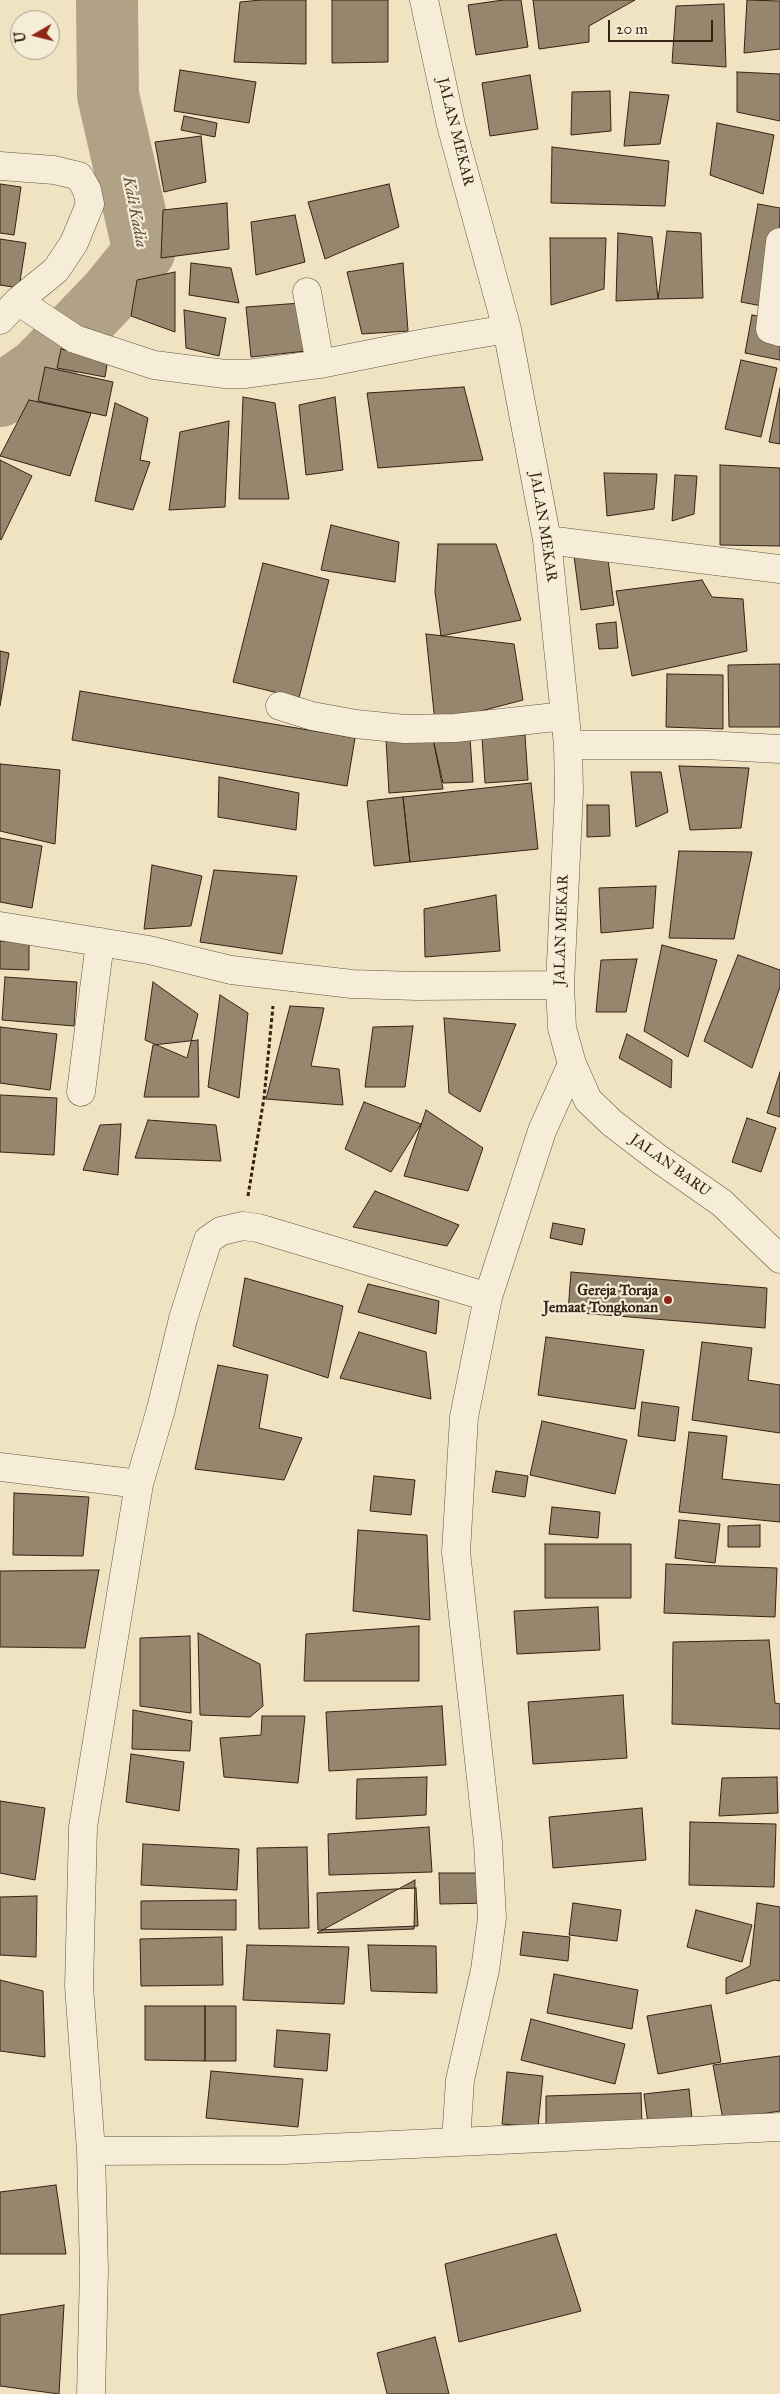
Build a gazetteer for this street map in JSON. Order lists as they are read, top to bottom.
{
  "streets": {
    "street": ["JALAN MEKAR", "JALAN BARU"]
  },
  "crossings": [
    ["JALAN MEKAR", "JALAN BARU"]
  ],
  "water": ["Kali Kadia"],
  "places": ["Gereja Toraja Jemaat Tongkonan"],
  "scale_bar": "20 m",
  "north": "left"
}
